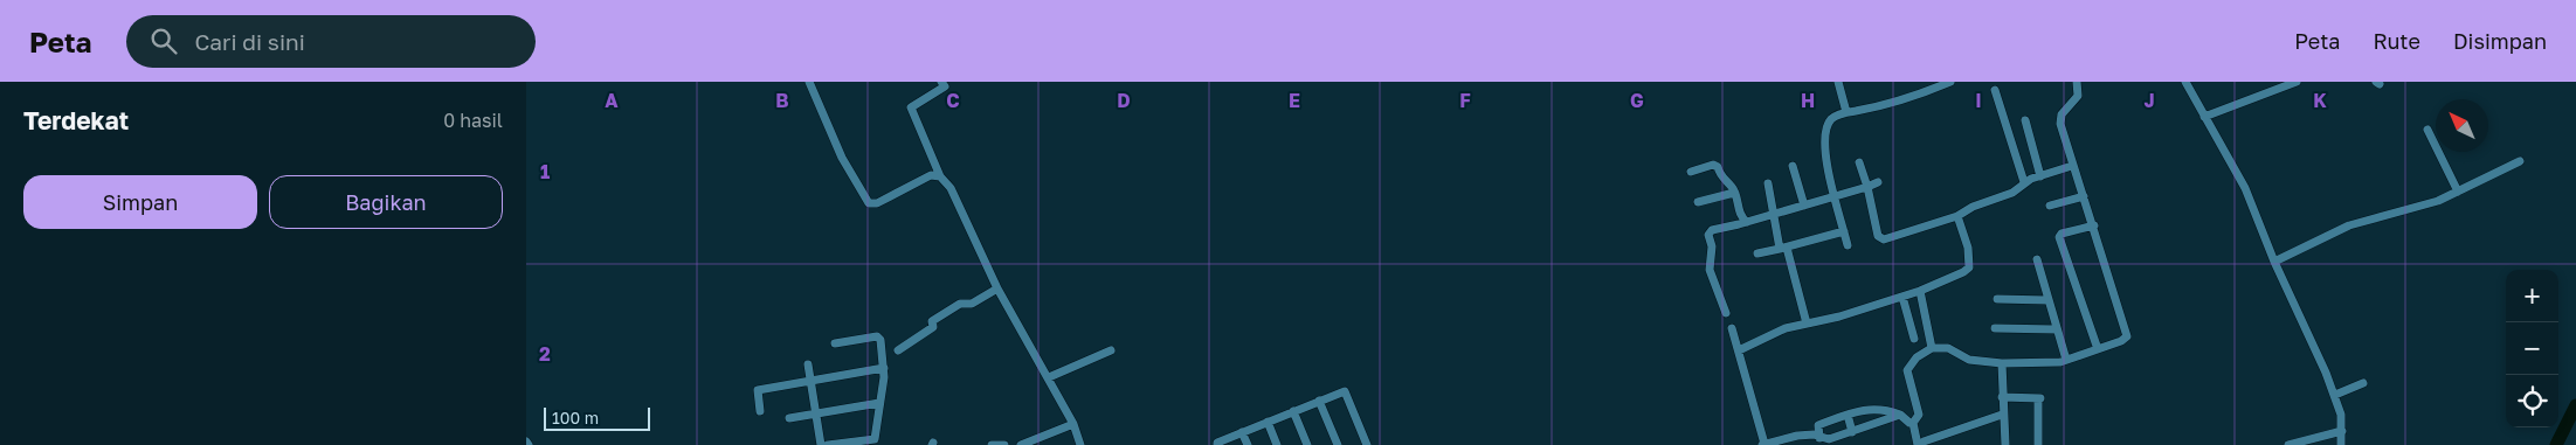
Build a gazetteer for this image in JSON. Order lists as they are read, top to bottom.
{
  "scale_bar": "100 m",
  "north": "top left",
  "page": {
    "header": "Peta",
    "search": "Cari di sini",
    "nav": ["Peta", "Rute", "Disimpan"],
    "heading": ["Terdekat", "0 hasil"],
    "buttons": ["Simpan", "Bagikan"],
    "map_buttons": ["+", "−"],
    "scale": "100 m"
  },
  "grid": {
    "columns": [
      "A",
      "B",
      "C",
      "D",
      "E",
      "F",
      "G",
      "H",
      "I",
      "J",
      "K"
    ],
    "rows": ["1", "2"]
  }
}
